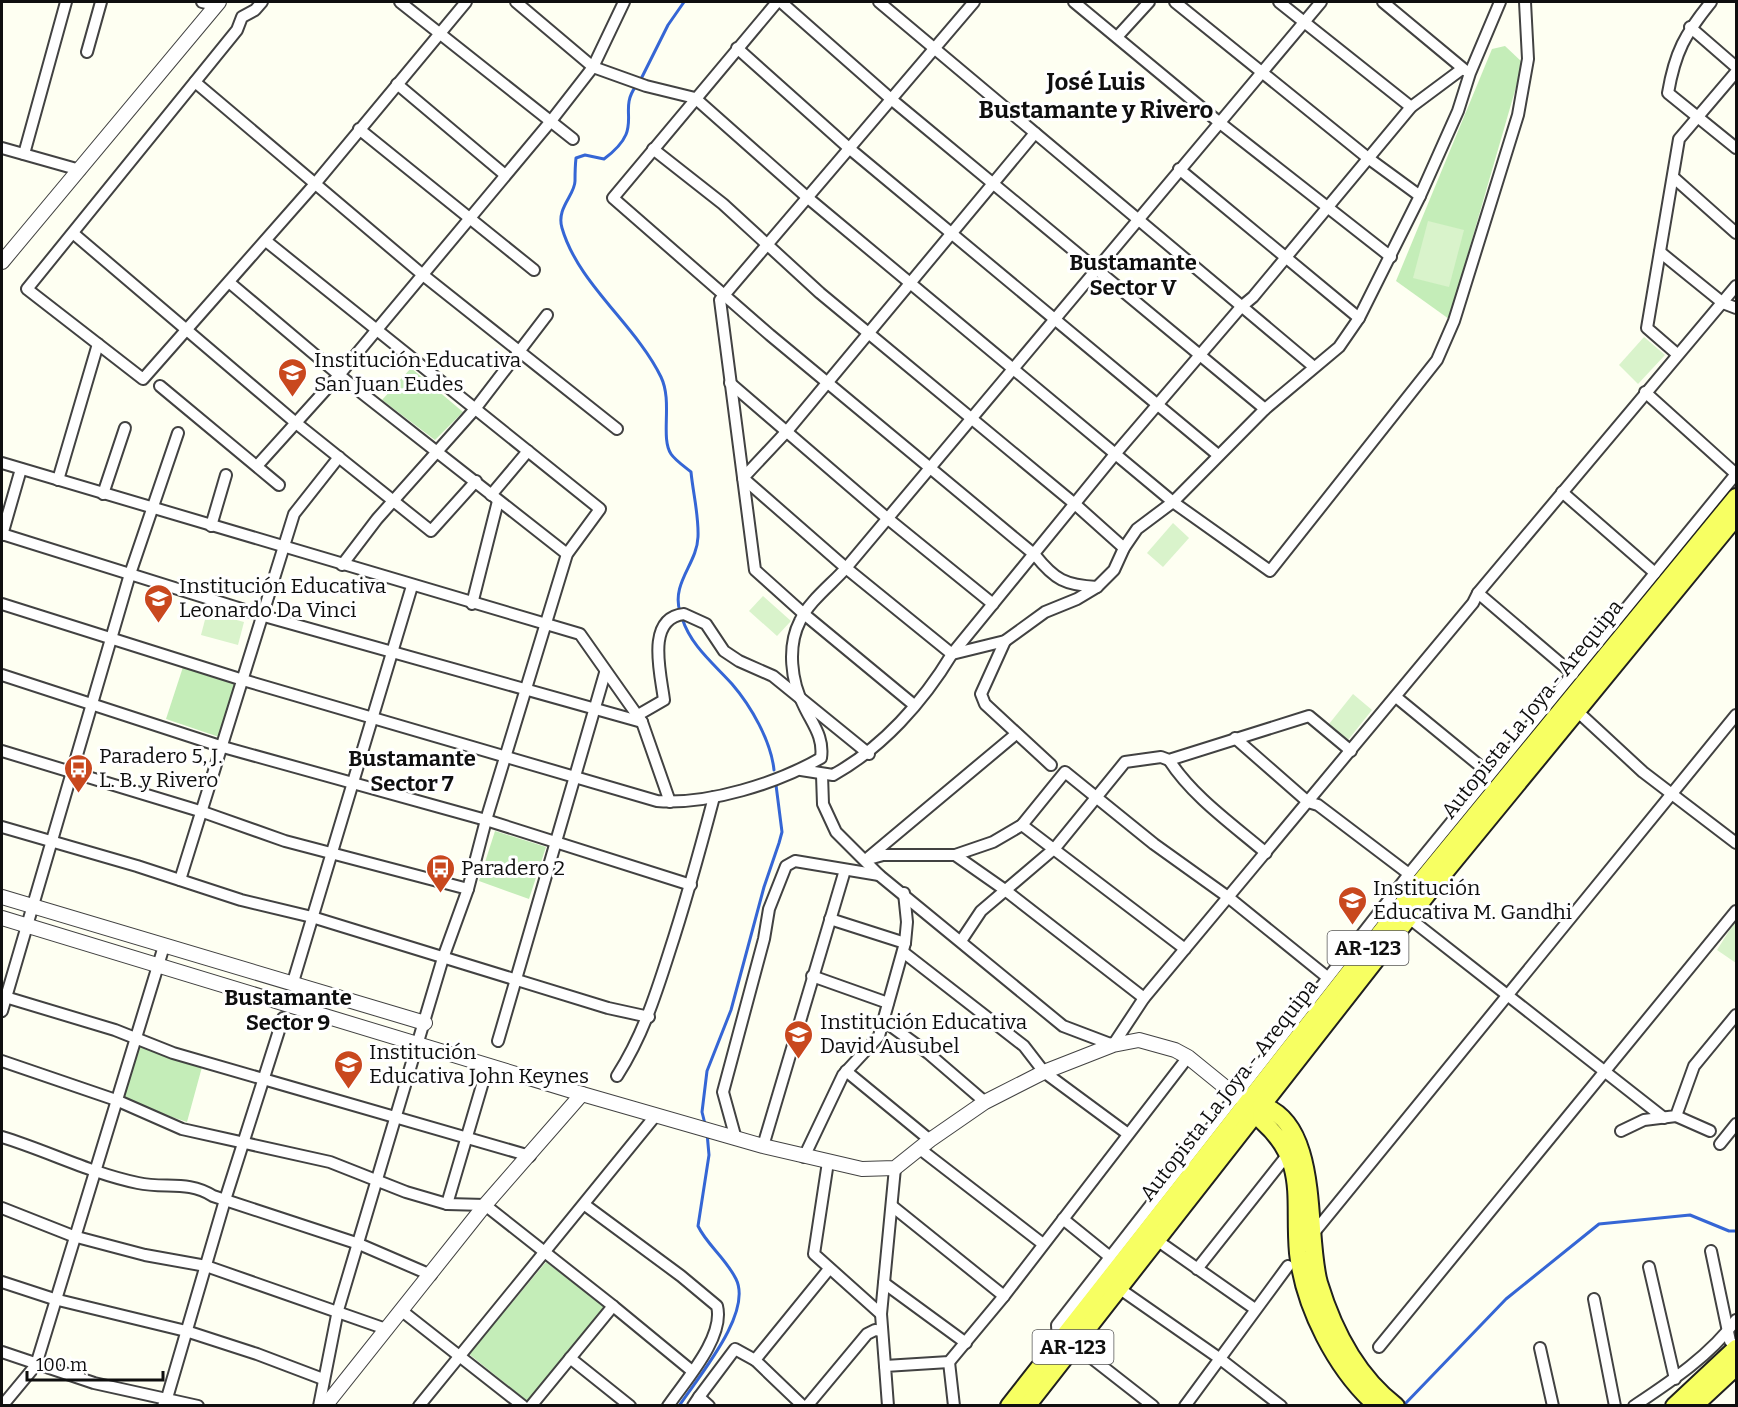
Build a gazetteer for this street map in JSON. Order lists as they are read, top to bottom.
{
  "streets": {
    "main road": ["Autopista La Joya - Arequipa", "AR-123"]
  },
  "districts": [
    "José Luis Bustamante y Rivero",
    "Bustamante Sector V",
    "Bustamante Sector 7",
    "Bustamante Sector 9"
  ],
  "places": {
    "school or university": [
      "Institución Educativa San Juan Eudes",
      "Institución Educativa Leonardo Da Vinci",
      "Institución Educativa M. Gandhi",
      "Institución Educativa David Ausubel",
      "Institución Educativa John Keynes"
    ],
    "bus stop": ["Paradero 5, J. L. B. y Rivero", "Paradero 2"]
  },
  "scale_bar": "100 m"
}
